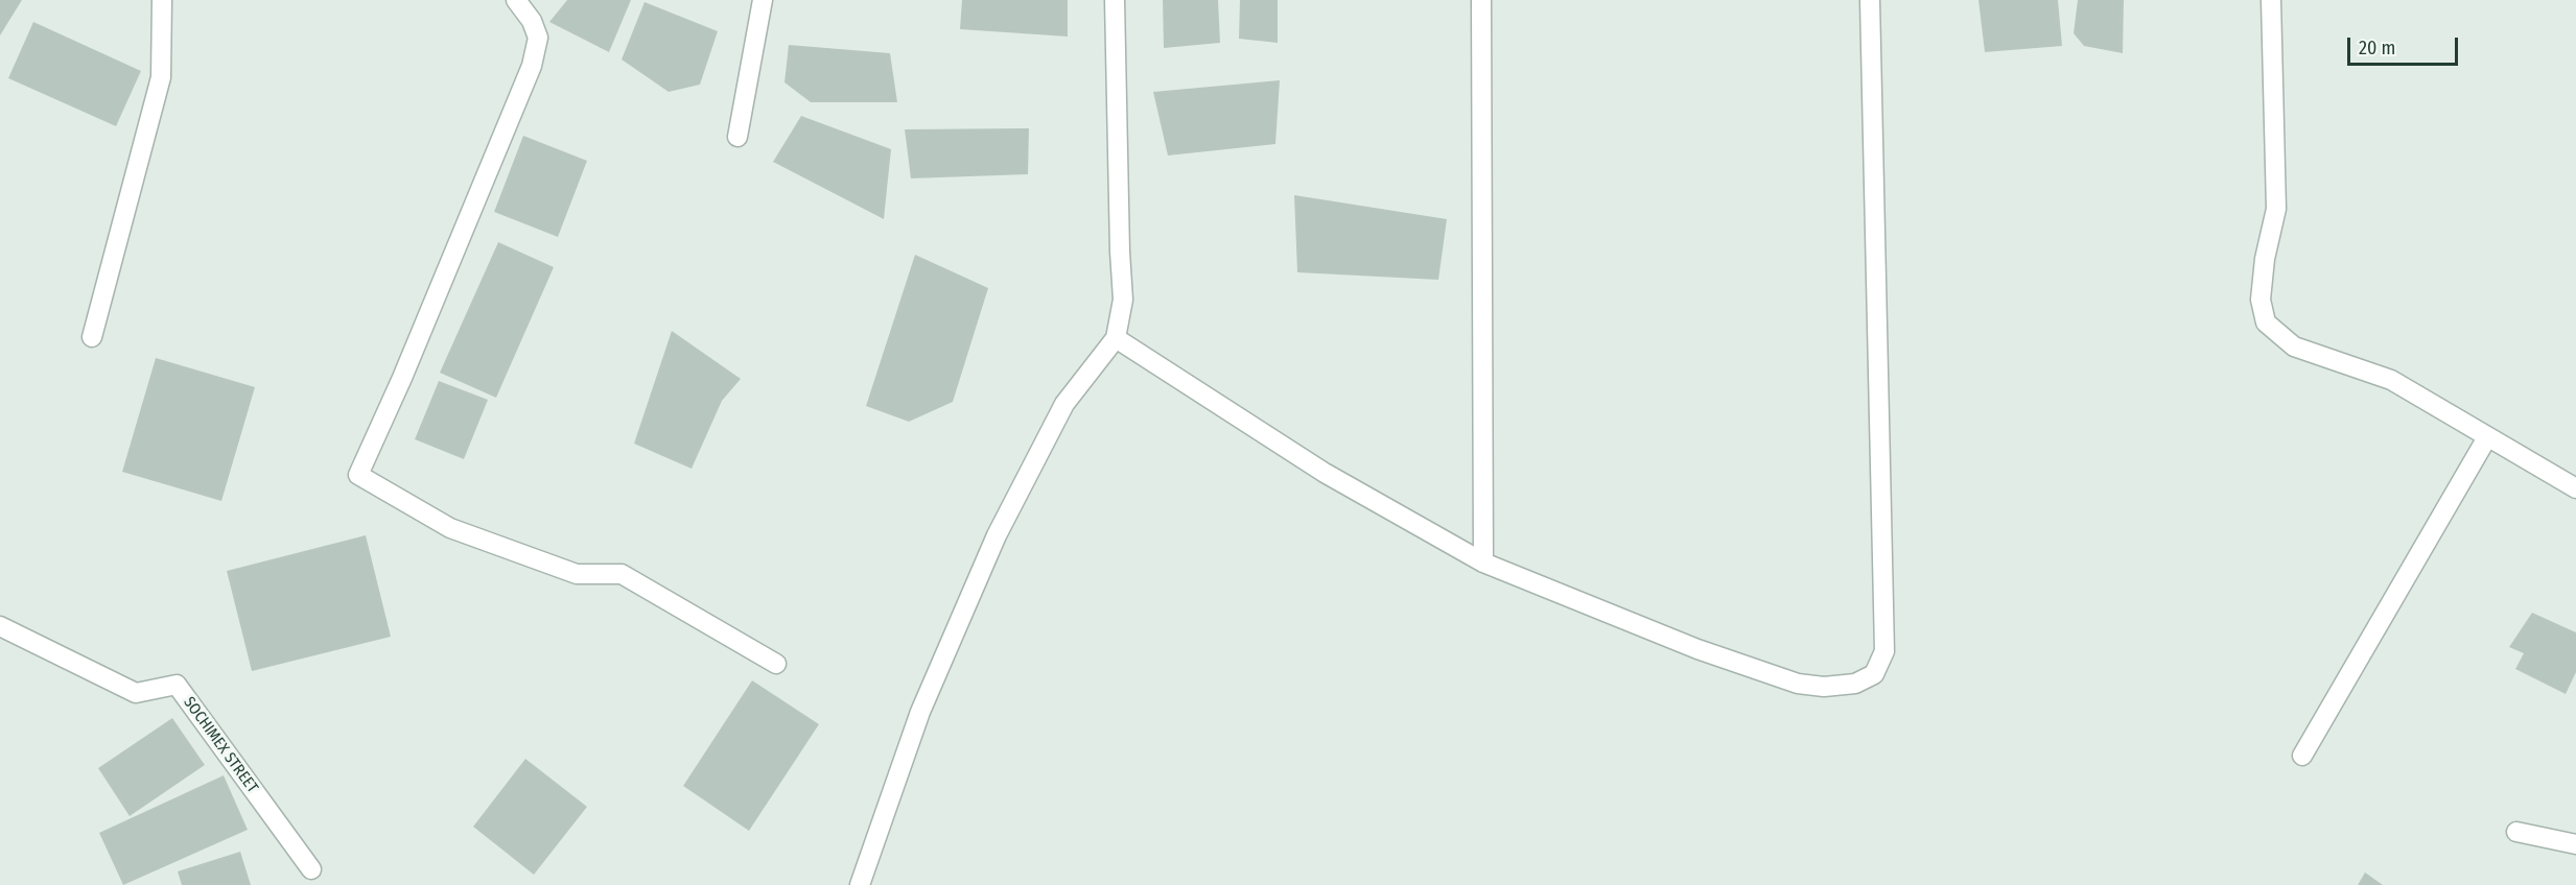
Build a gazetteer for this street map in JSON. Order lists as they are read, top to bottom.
{
  "streets": {
    "street": ["SOCHIMEX STREET"]
  },
  "scale_bar": "20 m"
}
